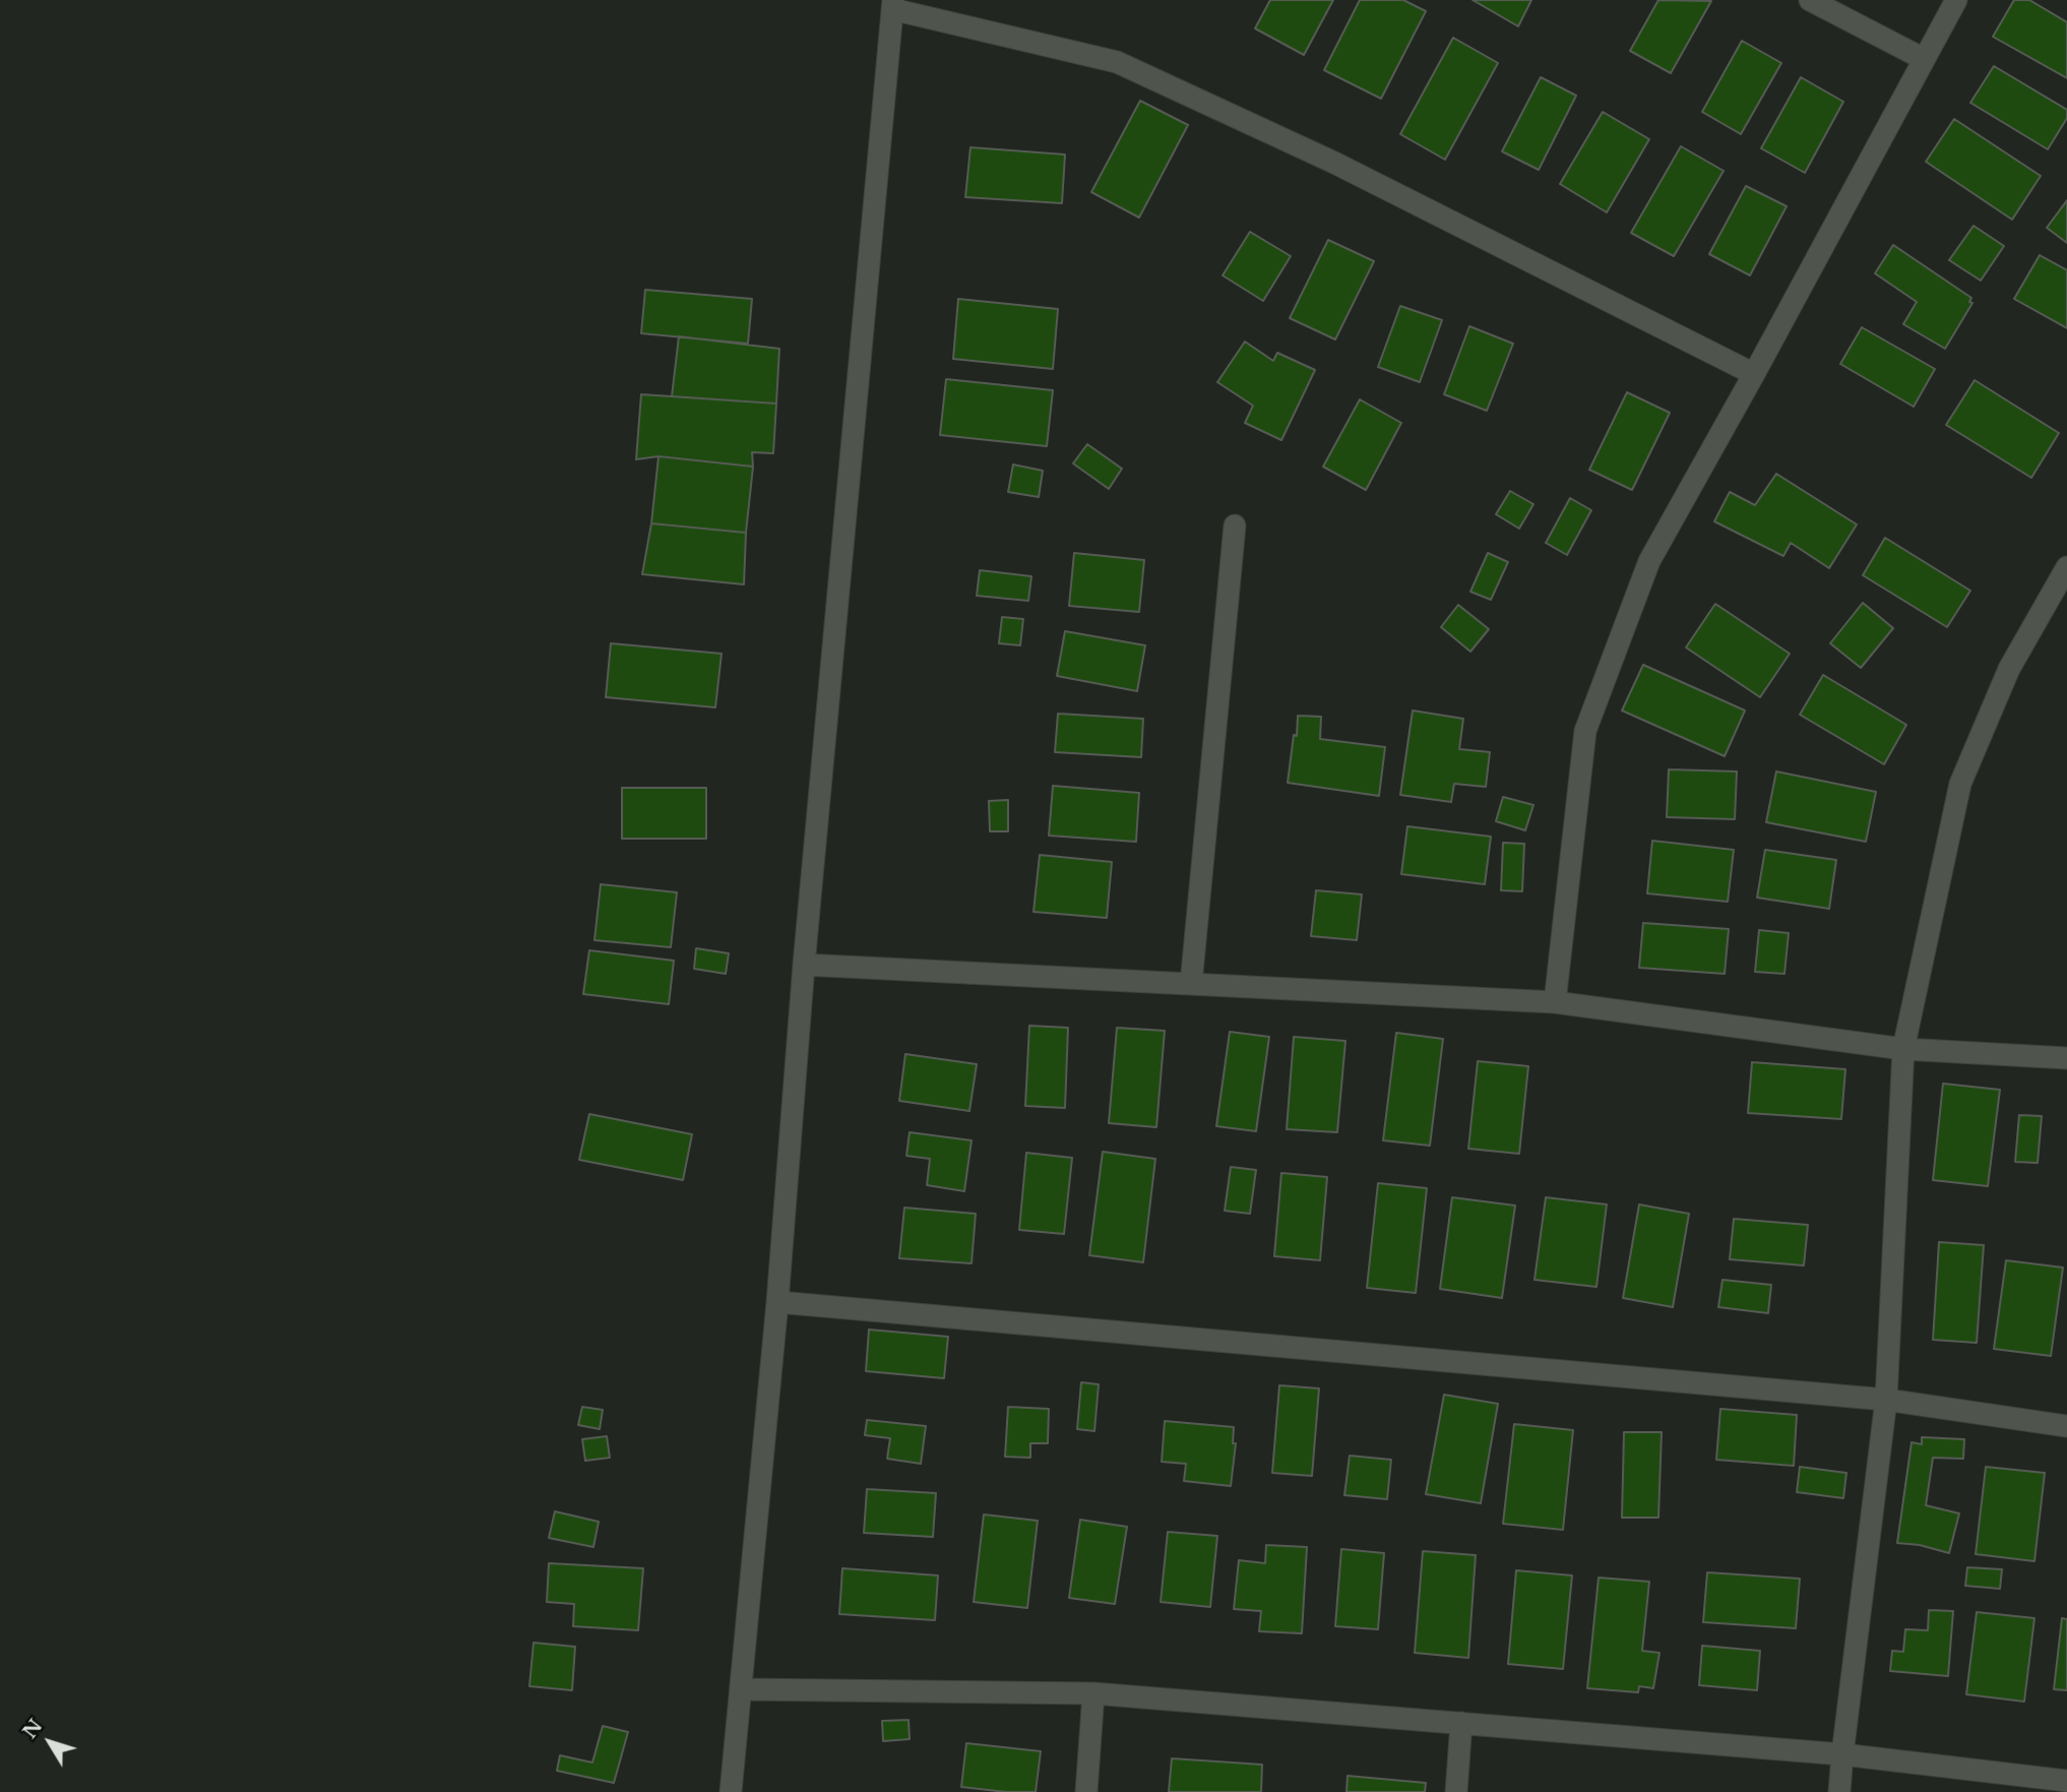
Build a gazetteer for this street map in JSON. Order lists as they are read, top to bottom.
{
  "north": "top left"
}
